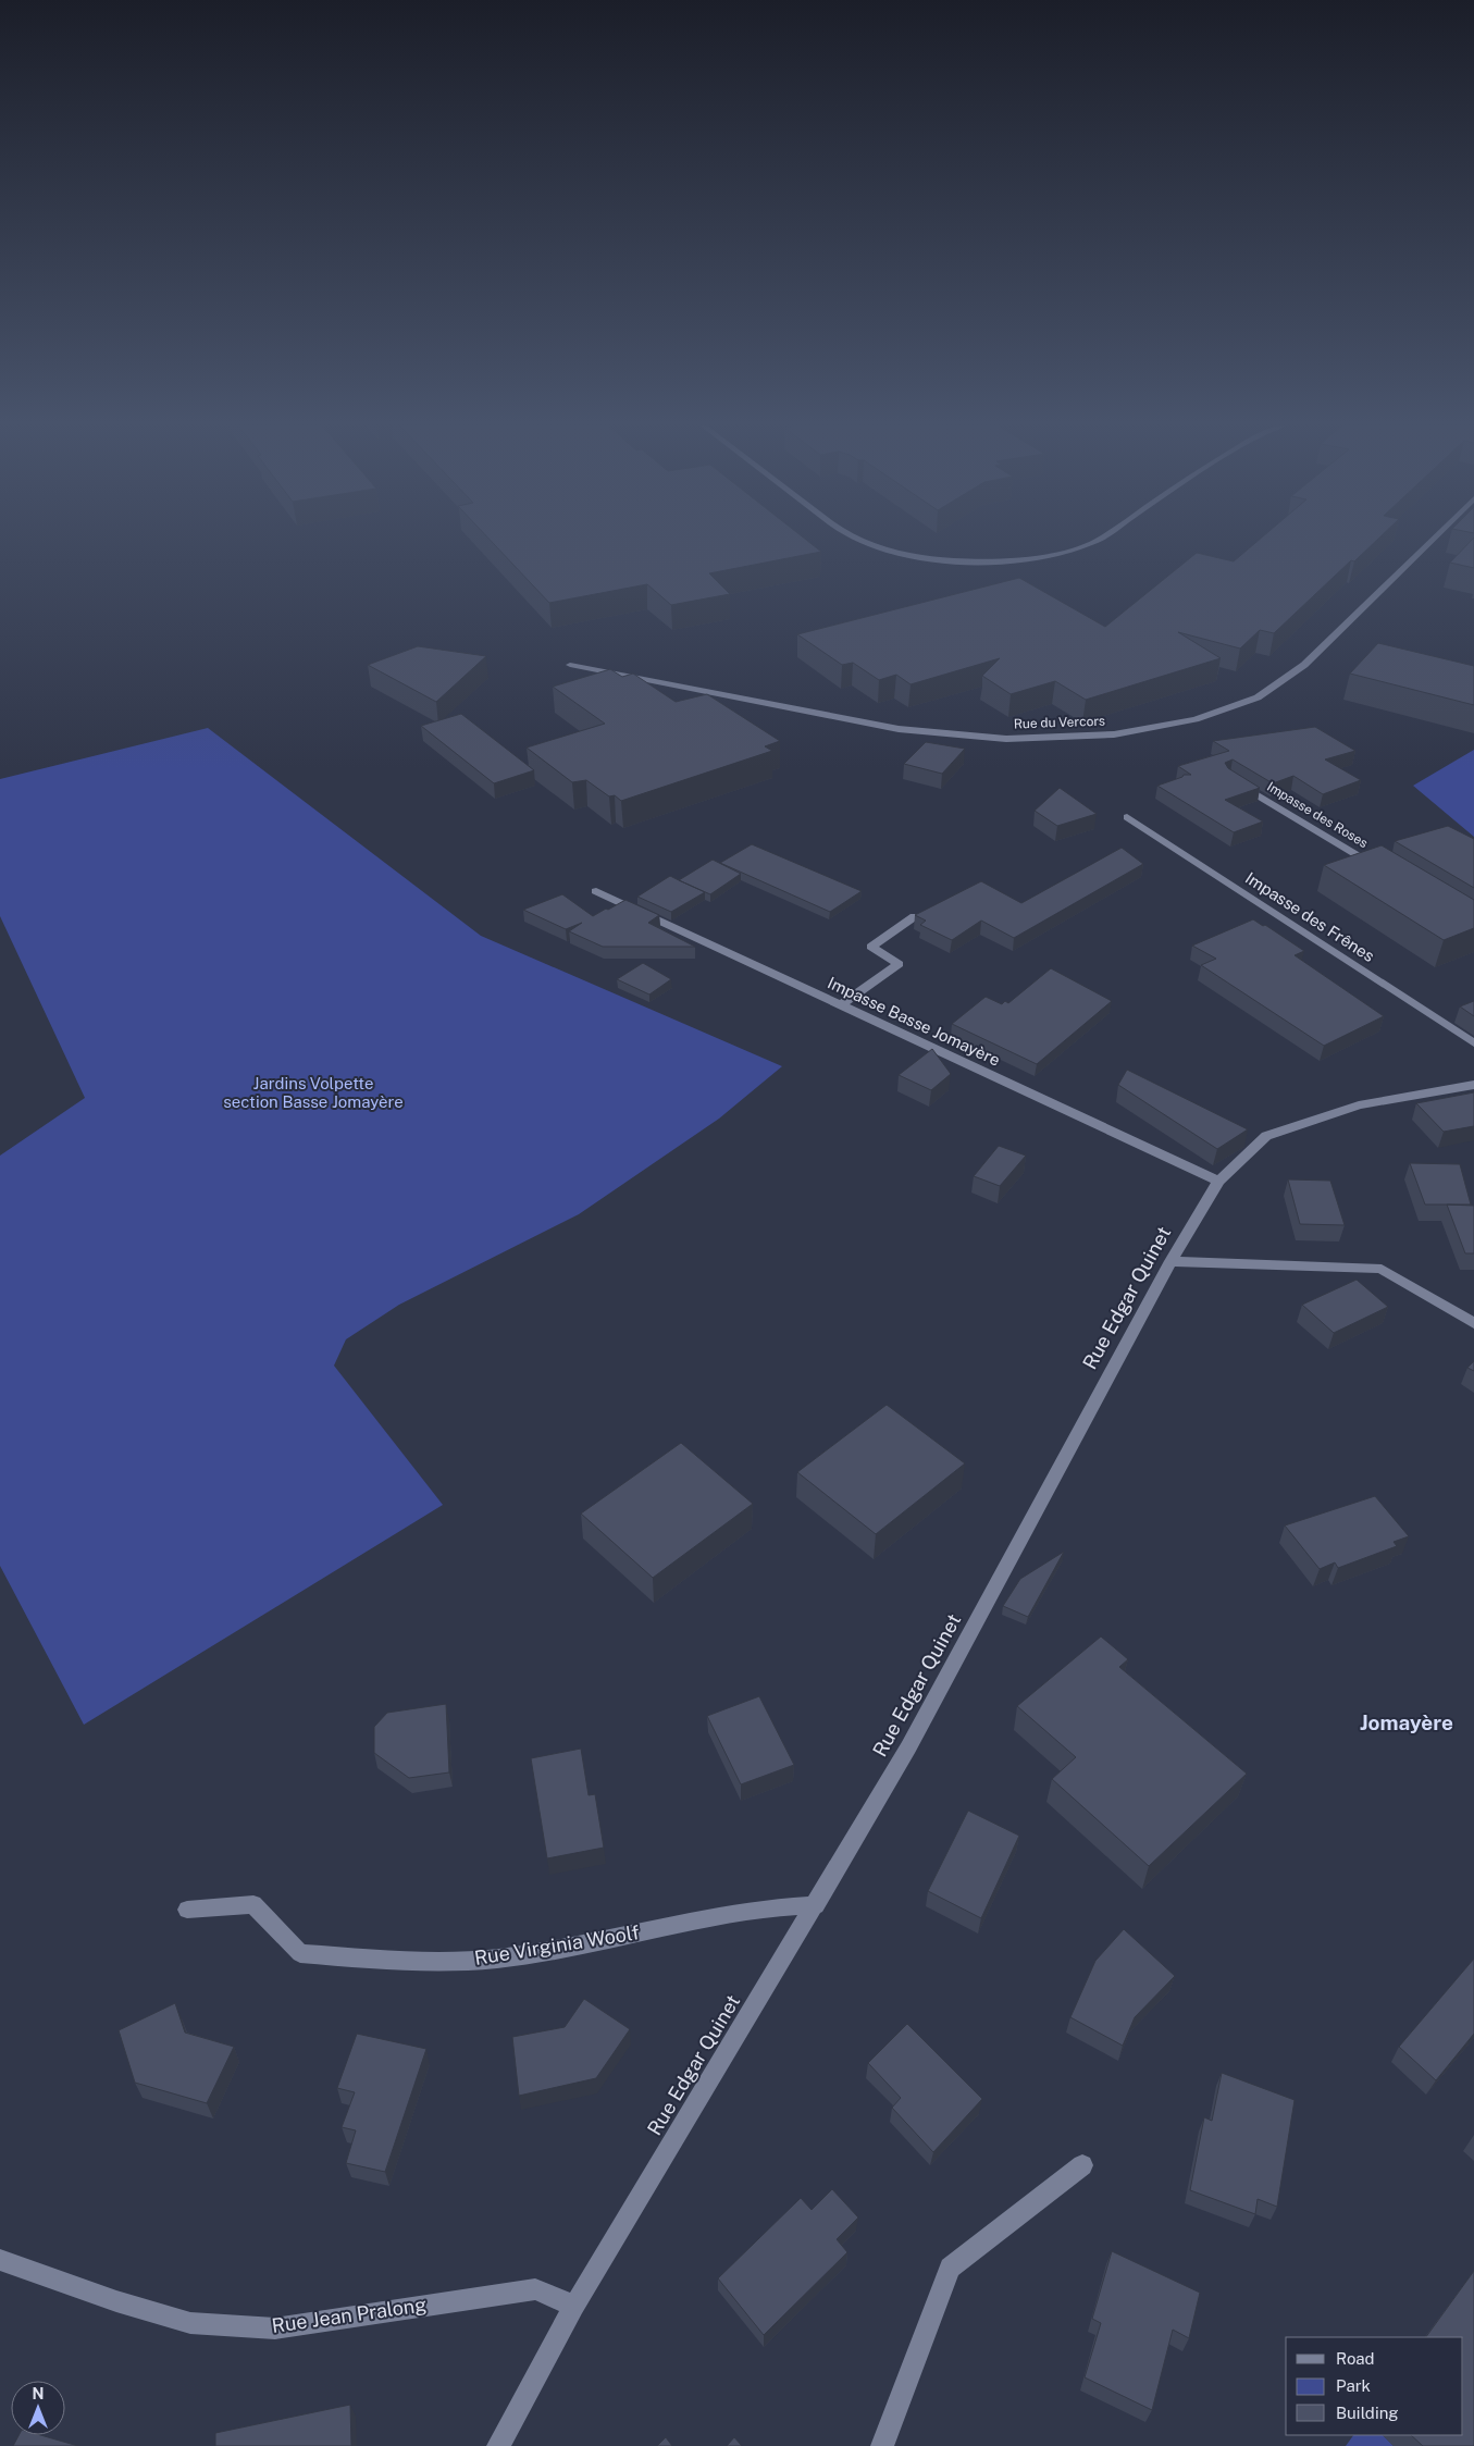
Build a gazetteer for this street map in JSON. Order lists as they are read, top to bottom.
{
  "streets": {
    "street": [
      "Rue du Vercors",
      "Impasse des Roses",
      "Impasse des Frênes",
      "Impasse Basse Jomayère",
      "Rue Edgar Quinet",
      "Rue Virginia Woolf",
      "Rue Jean Pralong"
    ]
  },
  "crossings": [
    ["Impasse Basse Jomayère", "Rue Edgar Quinet"],
    ["Rue Edgar Quinet", "Rue Virginia Woolf"],
    ["Rue Edgar Quinet", "Rue Jean Pralong"]
  ],
  "districts": ["Jomayère"],
  "parks": ["Jardins Volpette section Basse Jomayère"],
  "legend": ["Road", "Park", "Building"],
  "north": "top"
}
